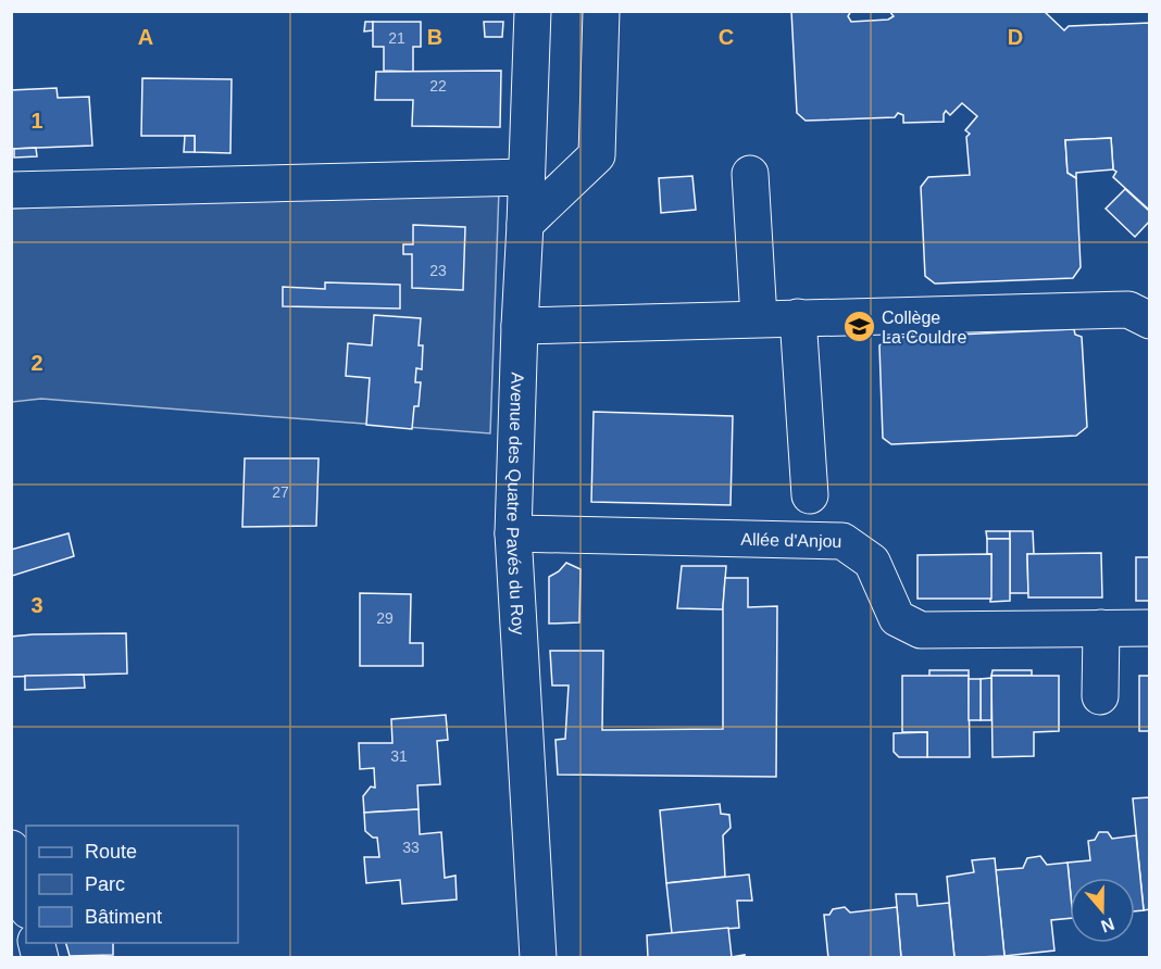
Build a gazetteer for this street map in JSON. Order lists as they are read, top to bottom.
{
  "streets": {
    "street": ["Avenue des Quatre Pavés du Roy", "Allée d'Anjou"]
  },
  "crossings": [
    ["Avenue des Quatre Pavés du Roy", "Allée d'Anjou"]
  ],
  "places": {
    "school or university": ["Collège La Couldre"]
  },
  "house_numbers": [
    "21",
    "22",
    "23",
    "27",
    "29",
    "31",
    "33"
  ],
  "legend": ["Route", "Parc", "Bâtiment"],
  "north": "bottom",
  "grid": {
    "columns": [
      "A",
      "B",
      "C",
      "D"
    ],
    "rows": ["1", "2", "3"]
  }
}
